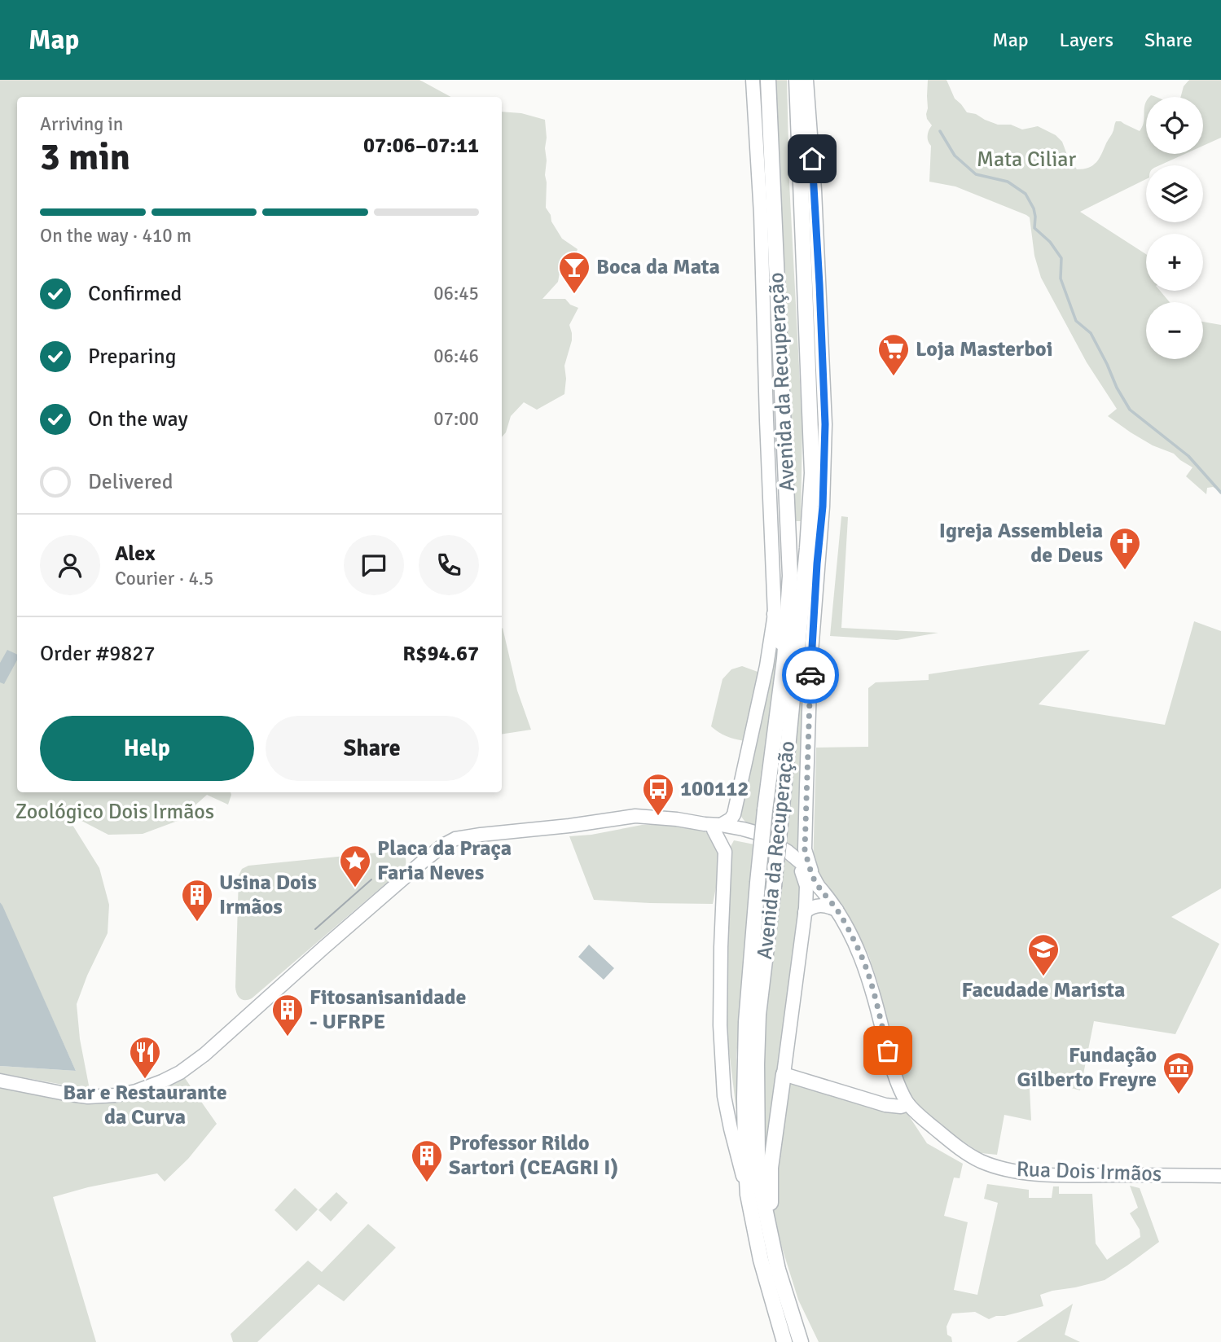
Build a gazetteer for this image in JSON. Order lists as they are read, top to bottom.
{
  "streets": {
    "highway": ["Avenida da Recuperação"],
    "main road": ["Rua Dois Irmãos"]
  },
  "crossings": [
    ["Avenida da Recuperação", "Rua Dois Irmãos"]
  ],
  "parks": ["Mata Ciliar", "Zoológico Dois Irmãos"],
  "places": {
    "bar": ["Boca da Mata"],
    "supermarket": ["Loja Masterboi"],
    "church": ["Igreja Assembleia de Deus"],
    "bus stop": ["100112"],
    "place": ["Placa da Praça Faria Neves"],
    "building": ["Usina Dois Irmãos", "Fitosanisanidade - UFRPE", "Professor Rildo Sartori (CEAGRI I)"],
    "school or university": ["Facudade Marista"],
    "restaurant": ["Bar e Restaurante da Curva"],
    "museum": ["Fundação Gilberto Freyre"]
  },
  "page": {
    "header": "Map",
    "nav": ["Map", "Layers", "Share"],
    "map_buttons": ["+", "−"],
    "heading": ["3 min", "Arriving in", "07:06–07:11"],
    "panel": [
      "Alex",
      "Courier · 4.5",
      "Order #9827",
      "R$94.67"
    ],
    "bar": "On the way · 410 m",
    "list": [
      ["Confirmed", "06:45"],
      ["Preparing", "06:46"],
      ["On the way", "07:00"],
      "Delivered"
    ],
    "buttons": ["Help", "Share"]
  }
}
